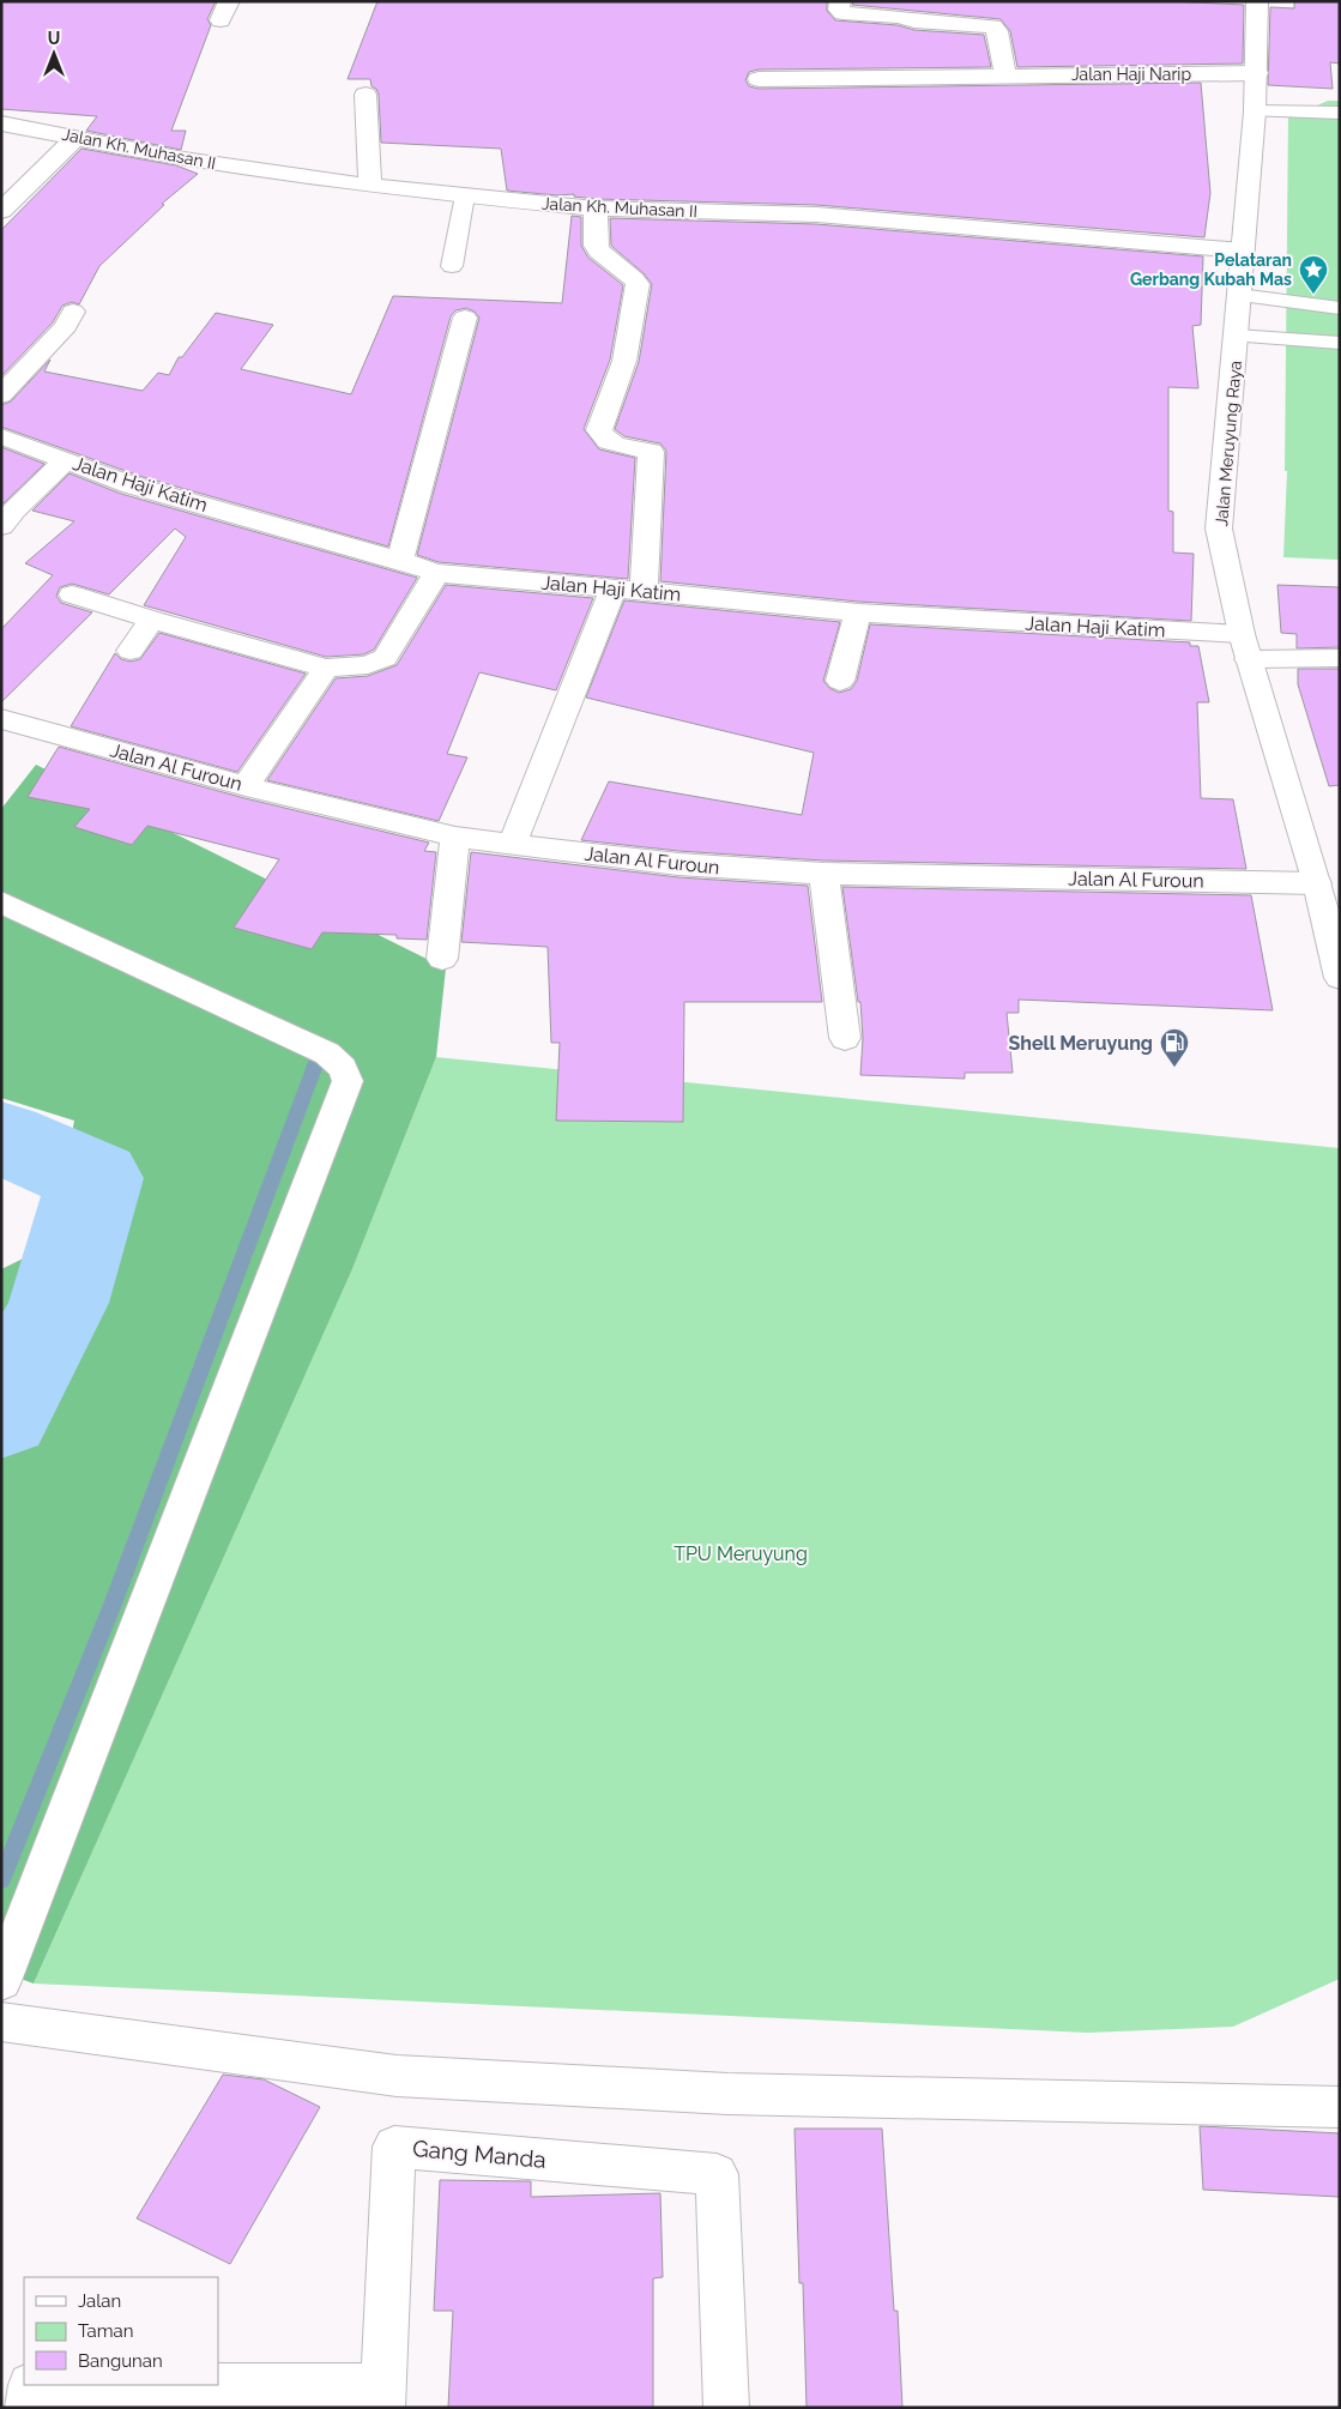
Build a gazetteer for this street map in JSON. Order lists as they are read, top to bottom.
{
  "streets": {
    "street": [
      "Jalan Haji Narip",
      "Jalan Kh. Muhasan II",
      "Jalan Meruyung Raya",
      "Jalan Haji Katim",
      "Jalan Al Furoun",
      "Gang Manda"
    ]
  },
  "crossings": [
    ["Jalan Haji Narip", "Jalan Meruyung Raya"],
    ["Jalan Kh. Muhasan II", "Jalan Meruyung Raya"],
    ["Jalan Meruyung Raya", "Jalan Haji Katim"],
    ["Jalan Meruyung Raya", "Jalan Al Furoun"]
  ],
  "parks": ["TPU Meruyung"],
  "places": {
    "place": ["Pelataran Gerbang Kubah Mas"],
    "fuel station": ["Shell Meruyung"]
  },
  "legend": ["Jalan", "Taman", "Bangunan"],
  "north": "top"
}
